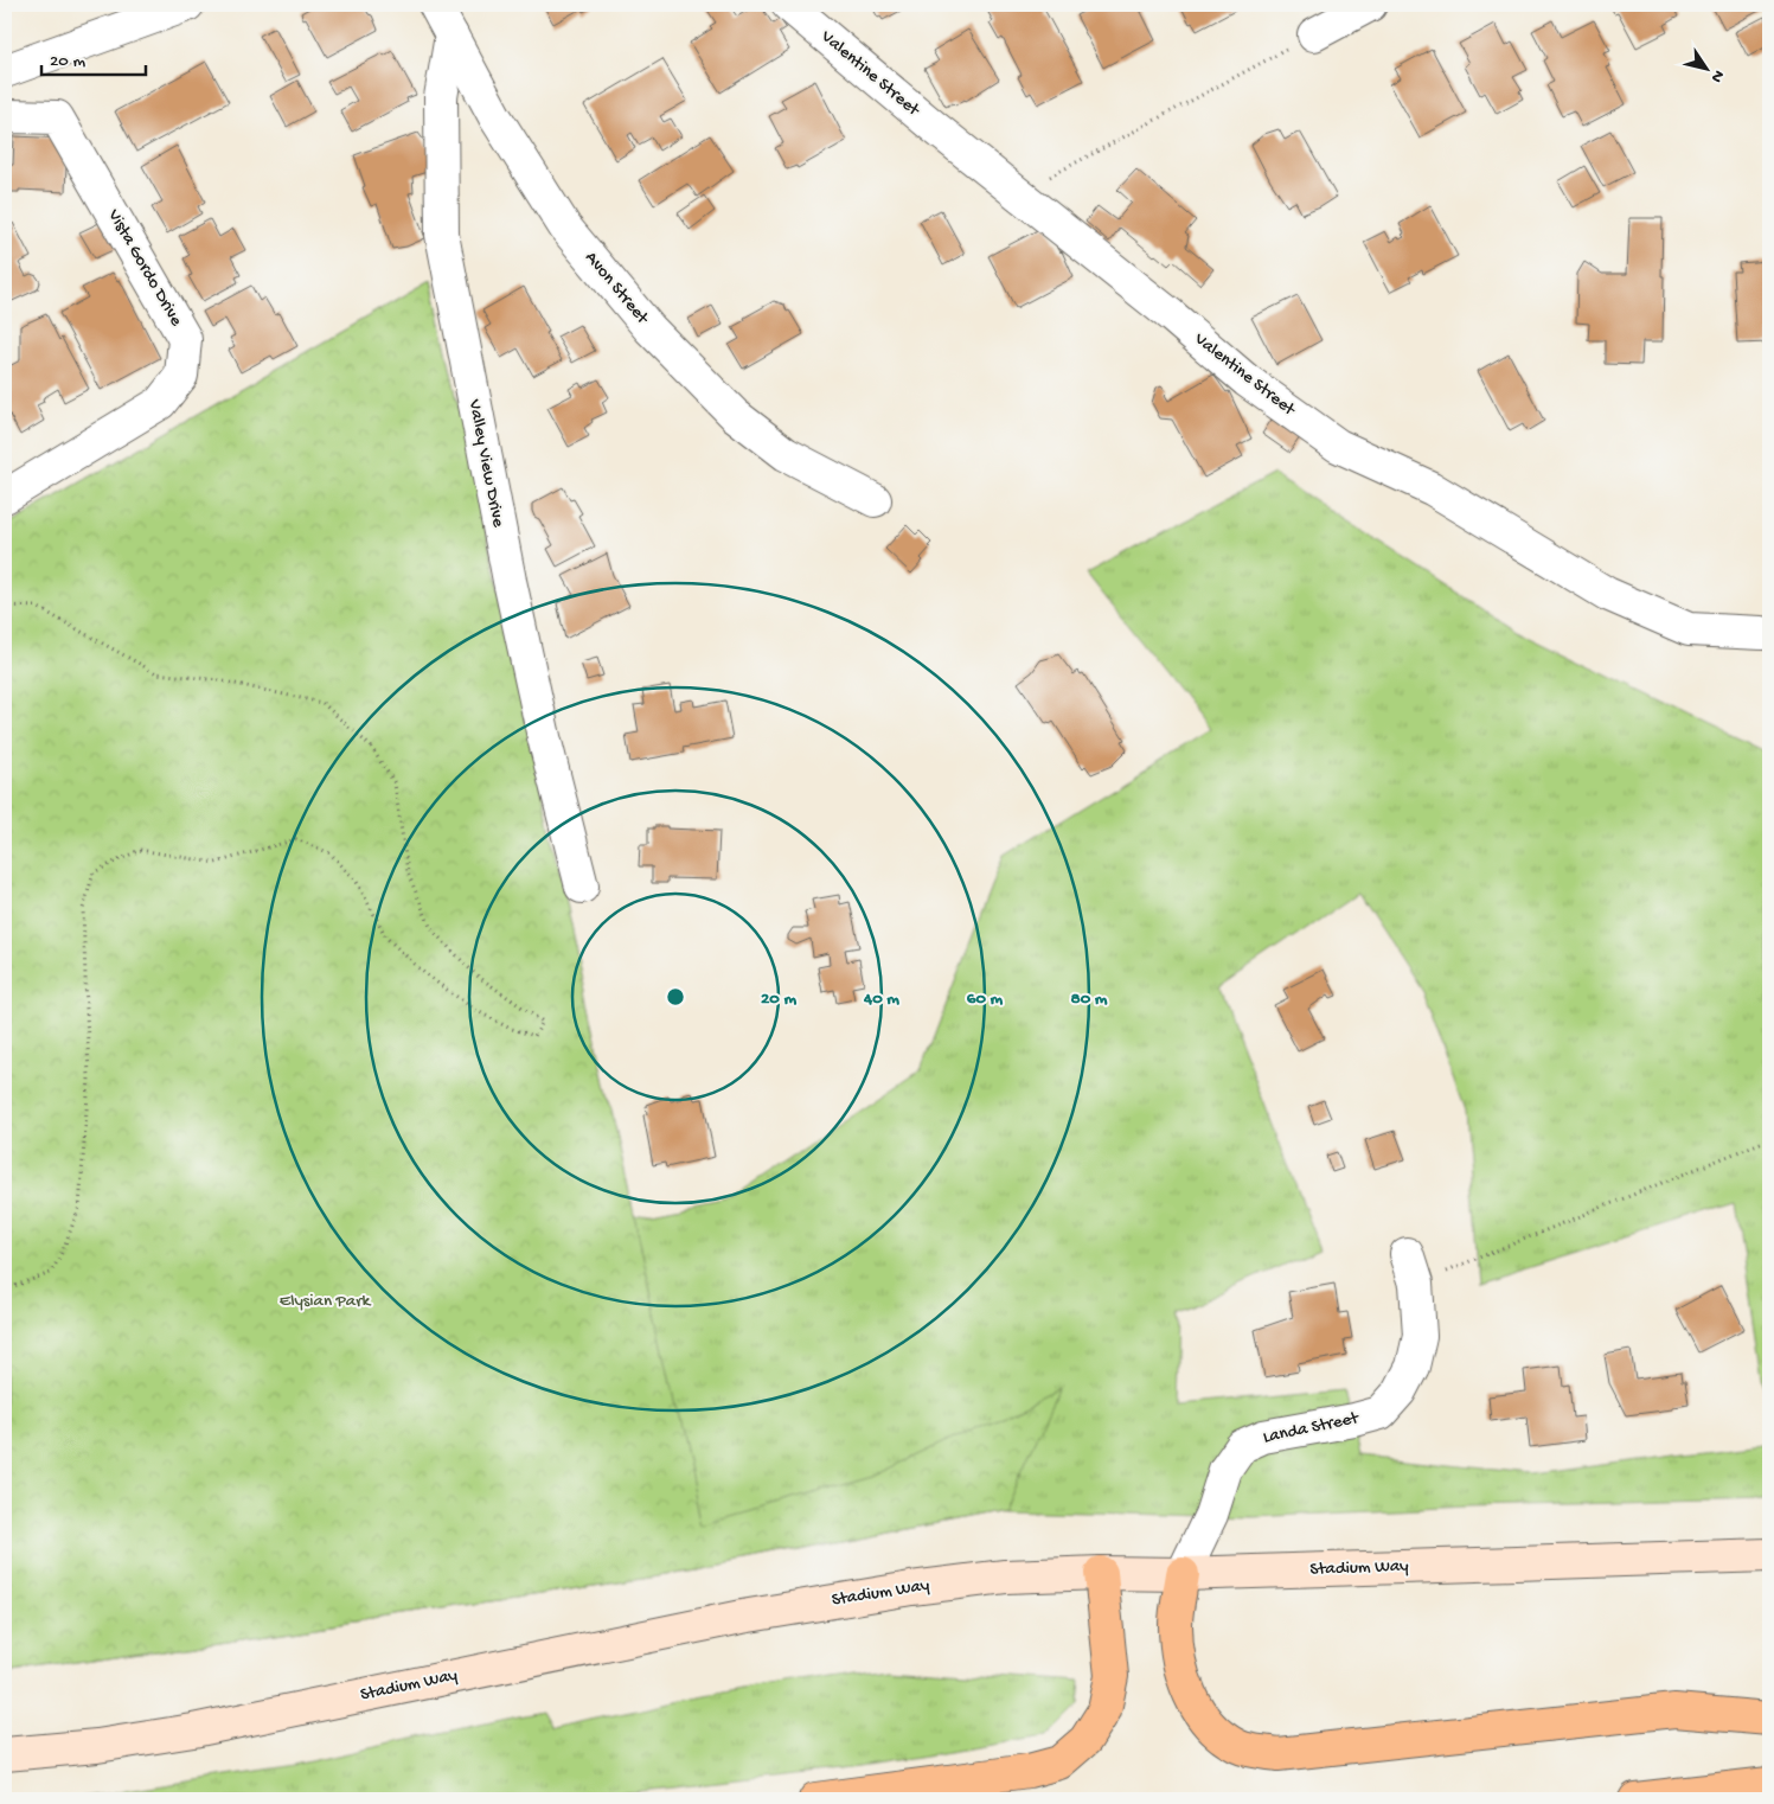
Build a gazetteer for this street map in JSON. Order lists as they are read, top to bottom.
{
  "streets": {
    "main road": ["Stadium Way"],
    "street": [
      "Valentine Street",
      "Vista Gordo Drive",
      "Avon Street",
      "Valley View Drive",
      "Landa Street"
    ]
  },
  "crossings": [
    ["Avon Street", "Valley View Drive"],
    ["Landa Street", "Stadium Way"]
  ],
  "parks": ["Elysian Park"],
  "scale_bar": "20 m",
  "north": "bottom right",
  "rings": [
    "20 m",
    "40 m",
    "60 m",
    "80 m"
  ]
}
